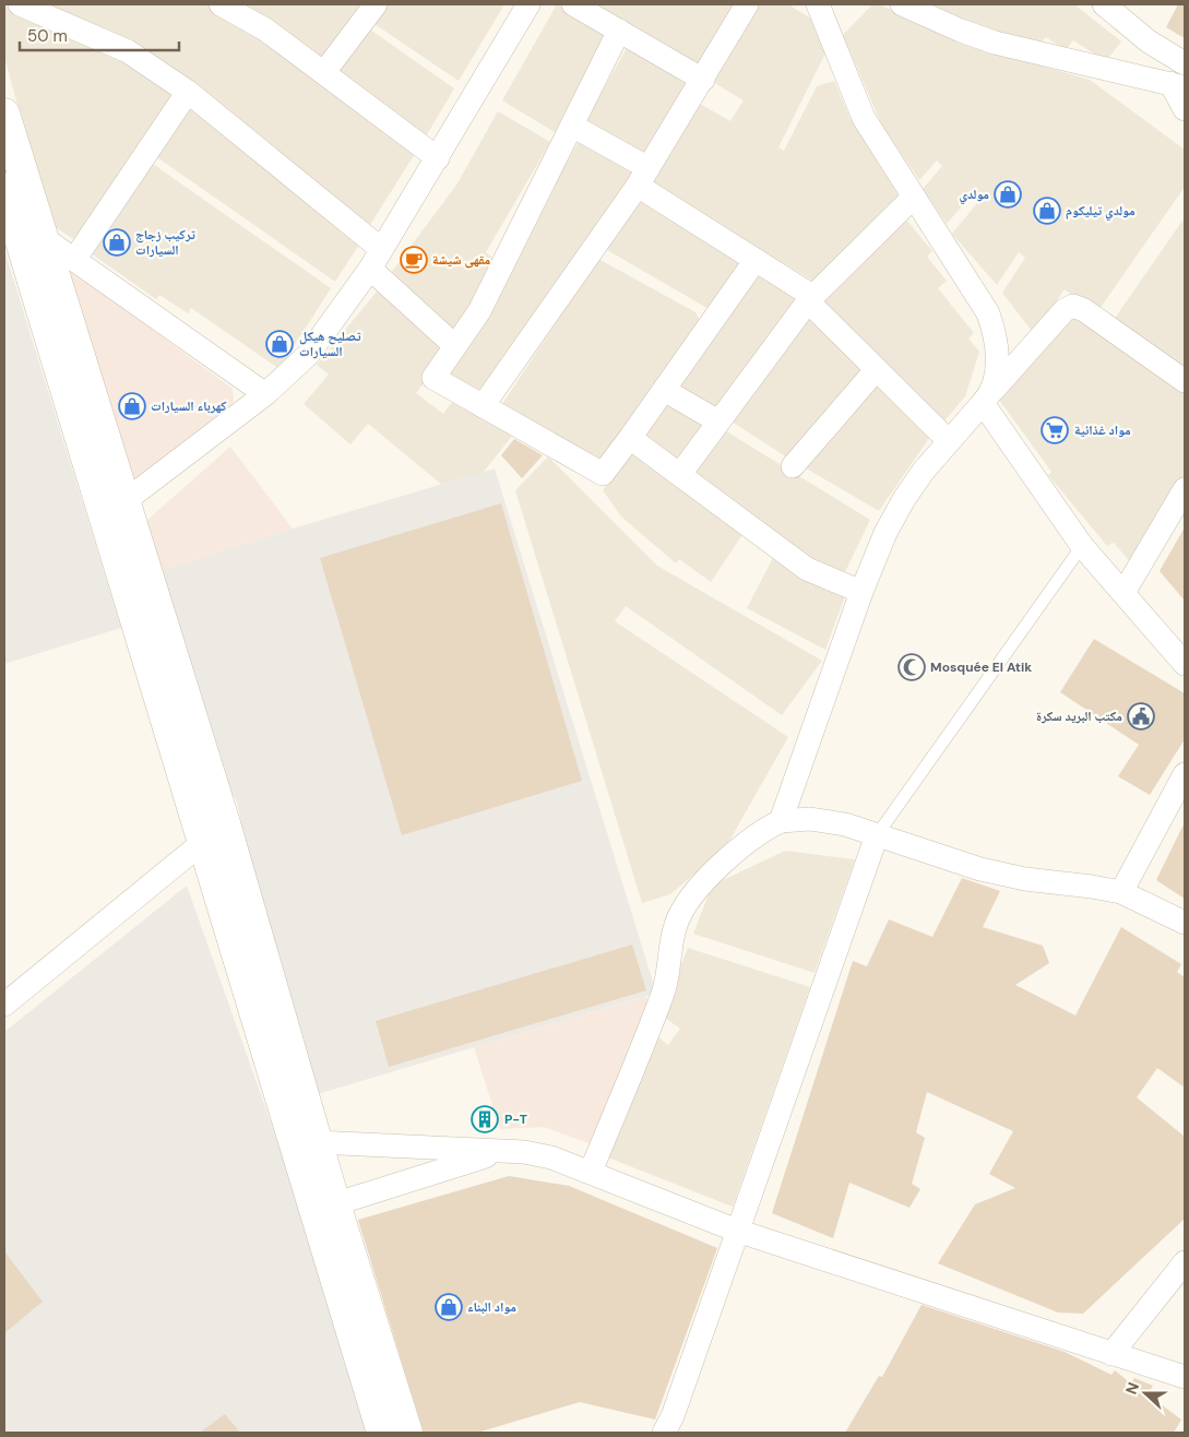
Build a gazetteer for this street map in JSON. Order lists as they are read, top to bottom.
{
  "places": {
    "shop": [
      "مولدي",
      "مولدي تيليكوم",
      "تركيب زجاج السيارات",
      "تصليح هيكل السيارات",
      "كهرباء السيارات",
      "مواد البناء"
    ],
    "cafe": ["مقهى شيشة"],
    "supermarket": ["مواد غذائية"],
    "mosque": ["Mosquée El Atik"],
    "public building": ["مكتب البريد سكرة"],
    "building": ["P-T"]
  },
  "scale_bar": "50 m",
  "north": "left"
}
